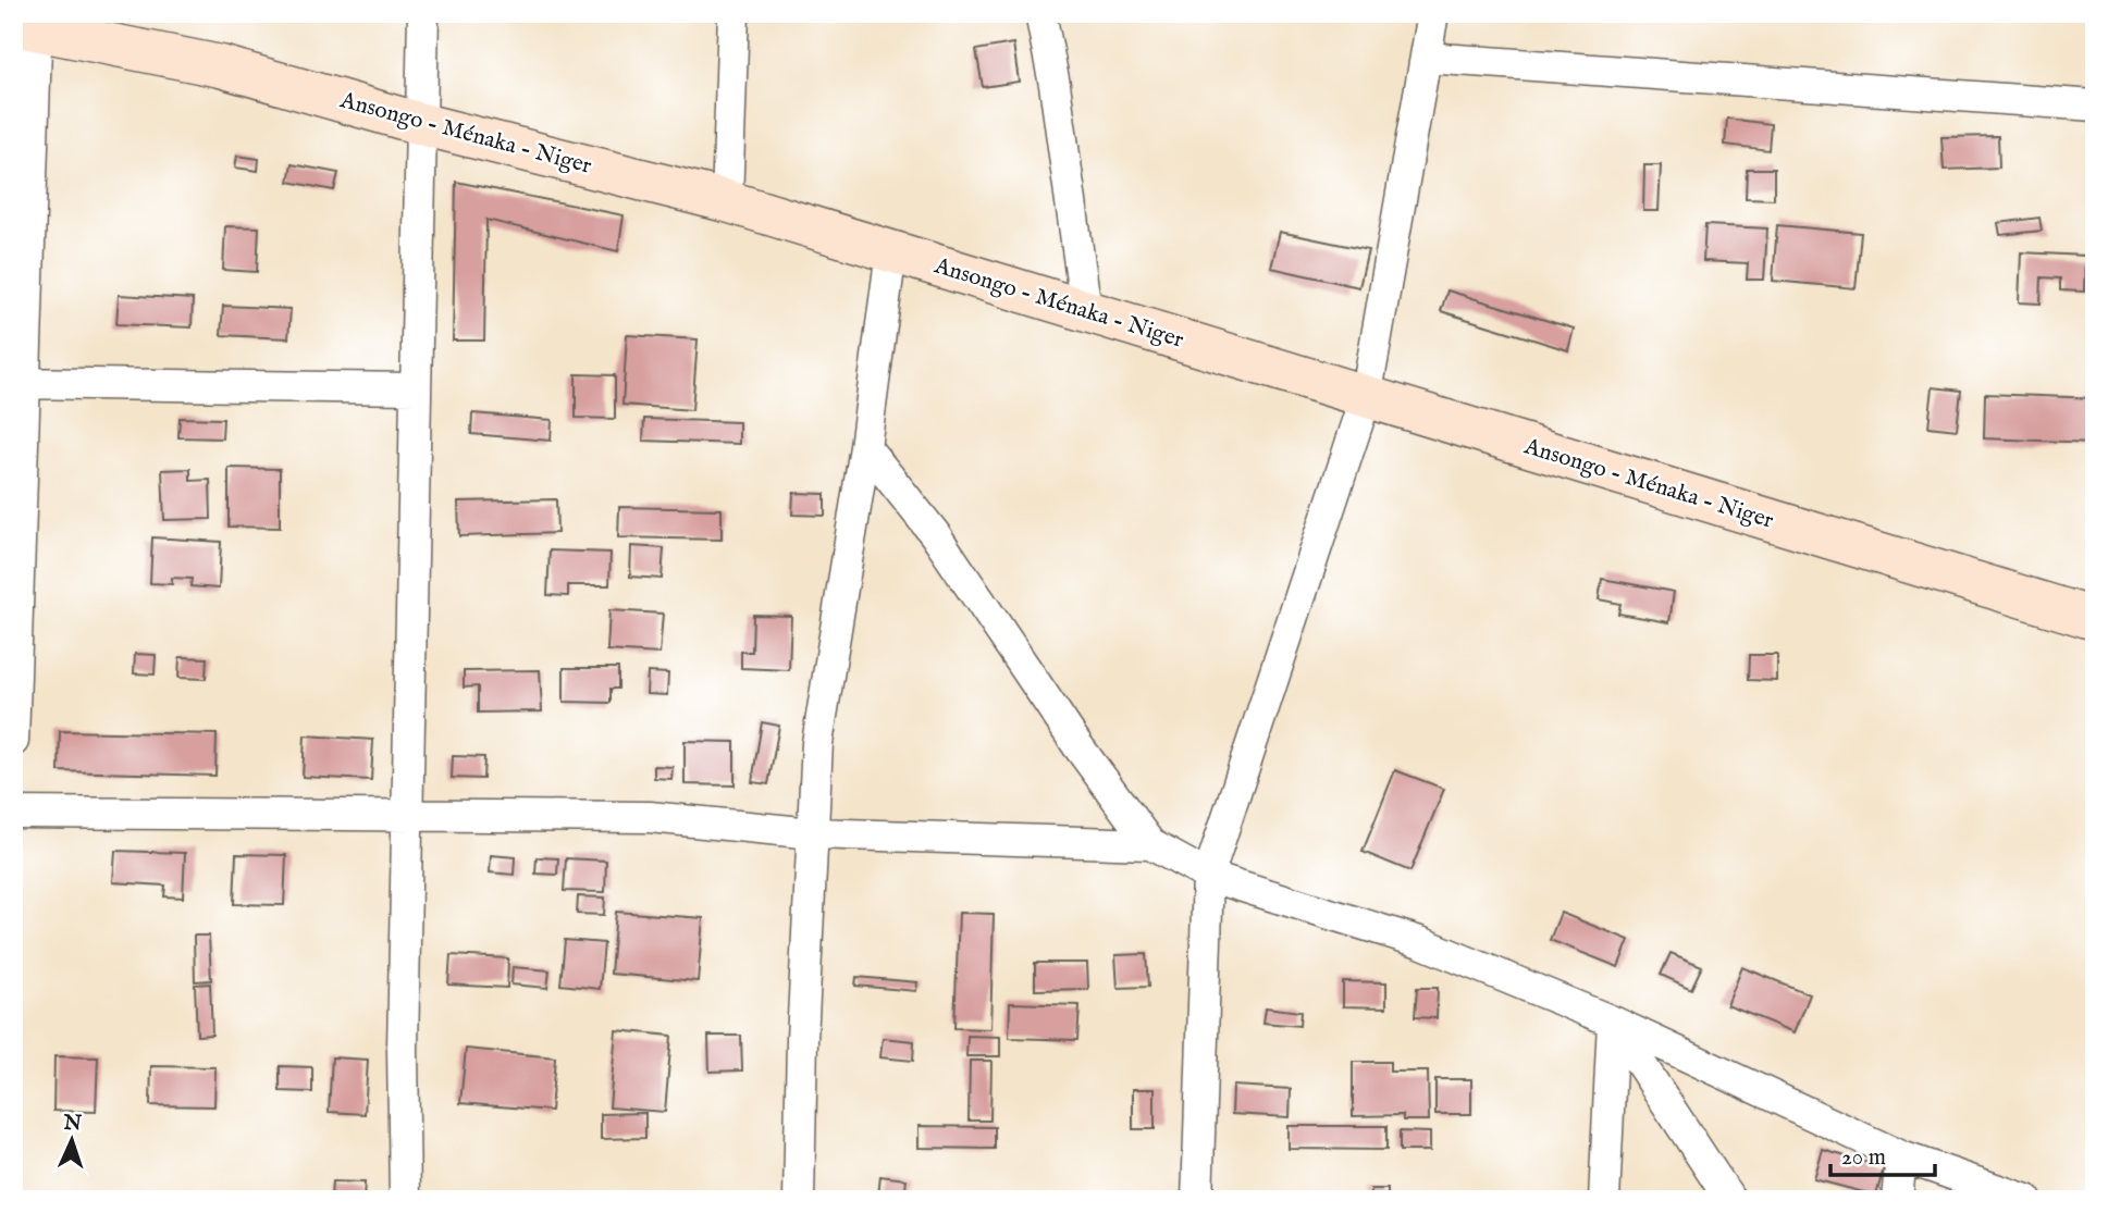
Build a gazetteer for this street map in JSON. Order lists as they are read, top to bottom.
{
  "streets": {
    "main road": ["Ansongo - Ménaka - Niger"]
  },
  "scale_bar": "20 m",
  "north": "top"
}
